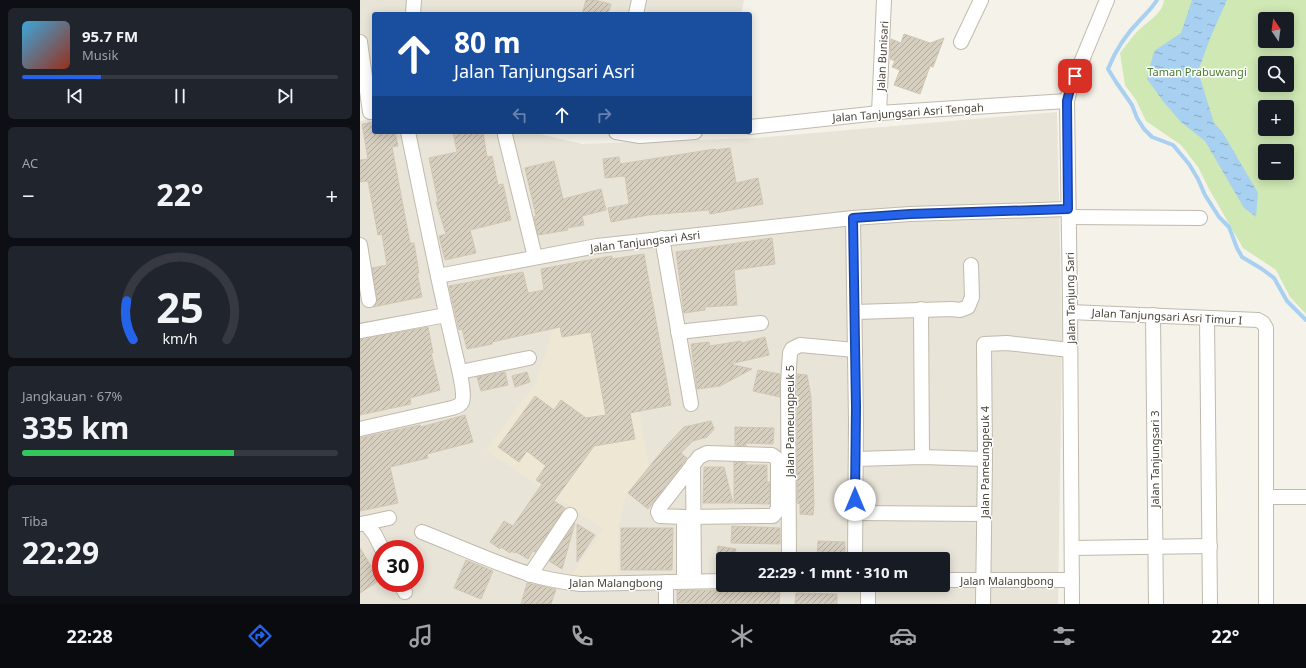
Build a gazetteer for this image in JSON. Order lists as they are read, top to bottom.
{
  "streets": {
    "street": [
      "Jalan Bunisari",
      "Jalan Tanjungsari Asri Tengah",
      "Jalan Tanjungsari Asri",
      "Jalan Tanjung Sari",
      "Jalan Tanjungsari Asri Timur I",
      "Jalan Pameungpeuk 5",
      "Jalan Tanjungsari 3",
      "Jalan Pameungpeuk 4",
      "Jalan Malangbong"
    ]
  },
  "crossings": [
    ["Jalan Bunisari", "Jalan Tanjungsari Asri Tengah"],
    ["Jalan Tanjungsari Asri Tengah", "Jalan Tanjung Sari"],
    ["Jalan Tanjungsari Asri", "Jalan Tanjung Sari"],
    ["Jalan Tanjung Sari", "Jalan Tanjungsari Asri Timur I"],
    ["Jalan Tanjung Sari", "Jalan Pameungpeuk 4"],
    ["Jalan Tanjung Sari", "Jalan Malangbong"],
    ["Jalan Tanjungsari Asri Timur I", "Jalan Tanjungsari 3"],
    ["Jalan Pameungpeuk 4", "Jalan Malangbong"]
  ],
  "parks": ["Taman Prabuwangi"],
  "north": "top",
  "page": {
    "map_buttons": ["+", "−"],
    "turn": ["80 m", "Jalan Tanjungsari Asri"],
    "song": ["95.7 FM", "Musik"],
    "tile": [
      "AC",
      ["Jangkauan · 67%", "335 km"],
      ["Tiba", "22:29"]
    ],
    "heat": ["−", "22°", "+"],
    "limit": "30",
    "trip": "22:29 · 1 mnt · 310 m",
    "tabs": ["22:28", "22°"],
    "gauge": ["25", "km/h"]
  }
}
